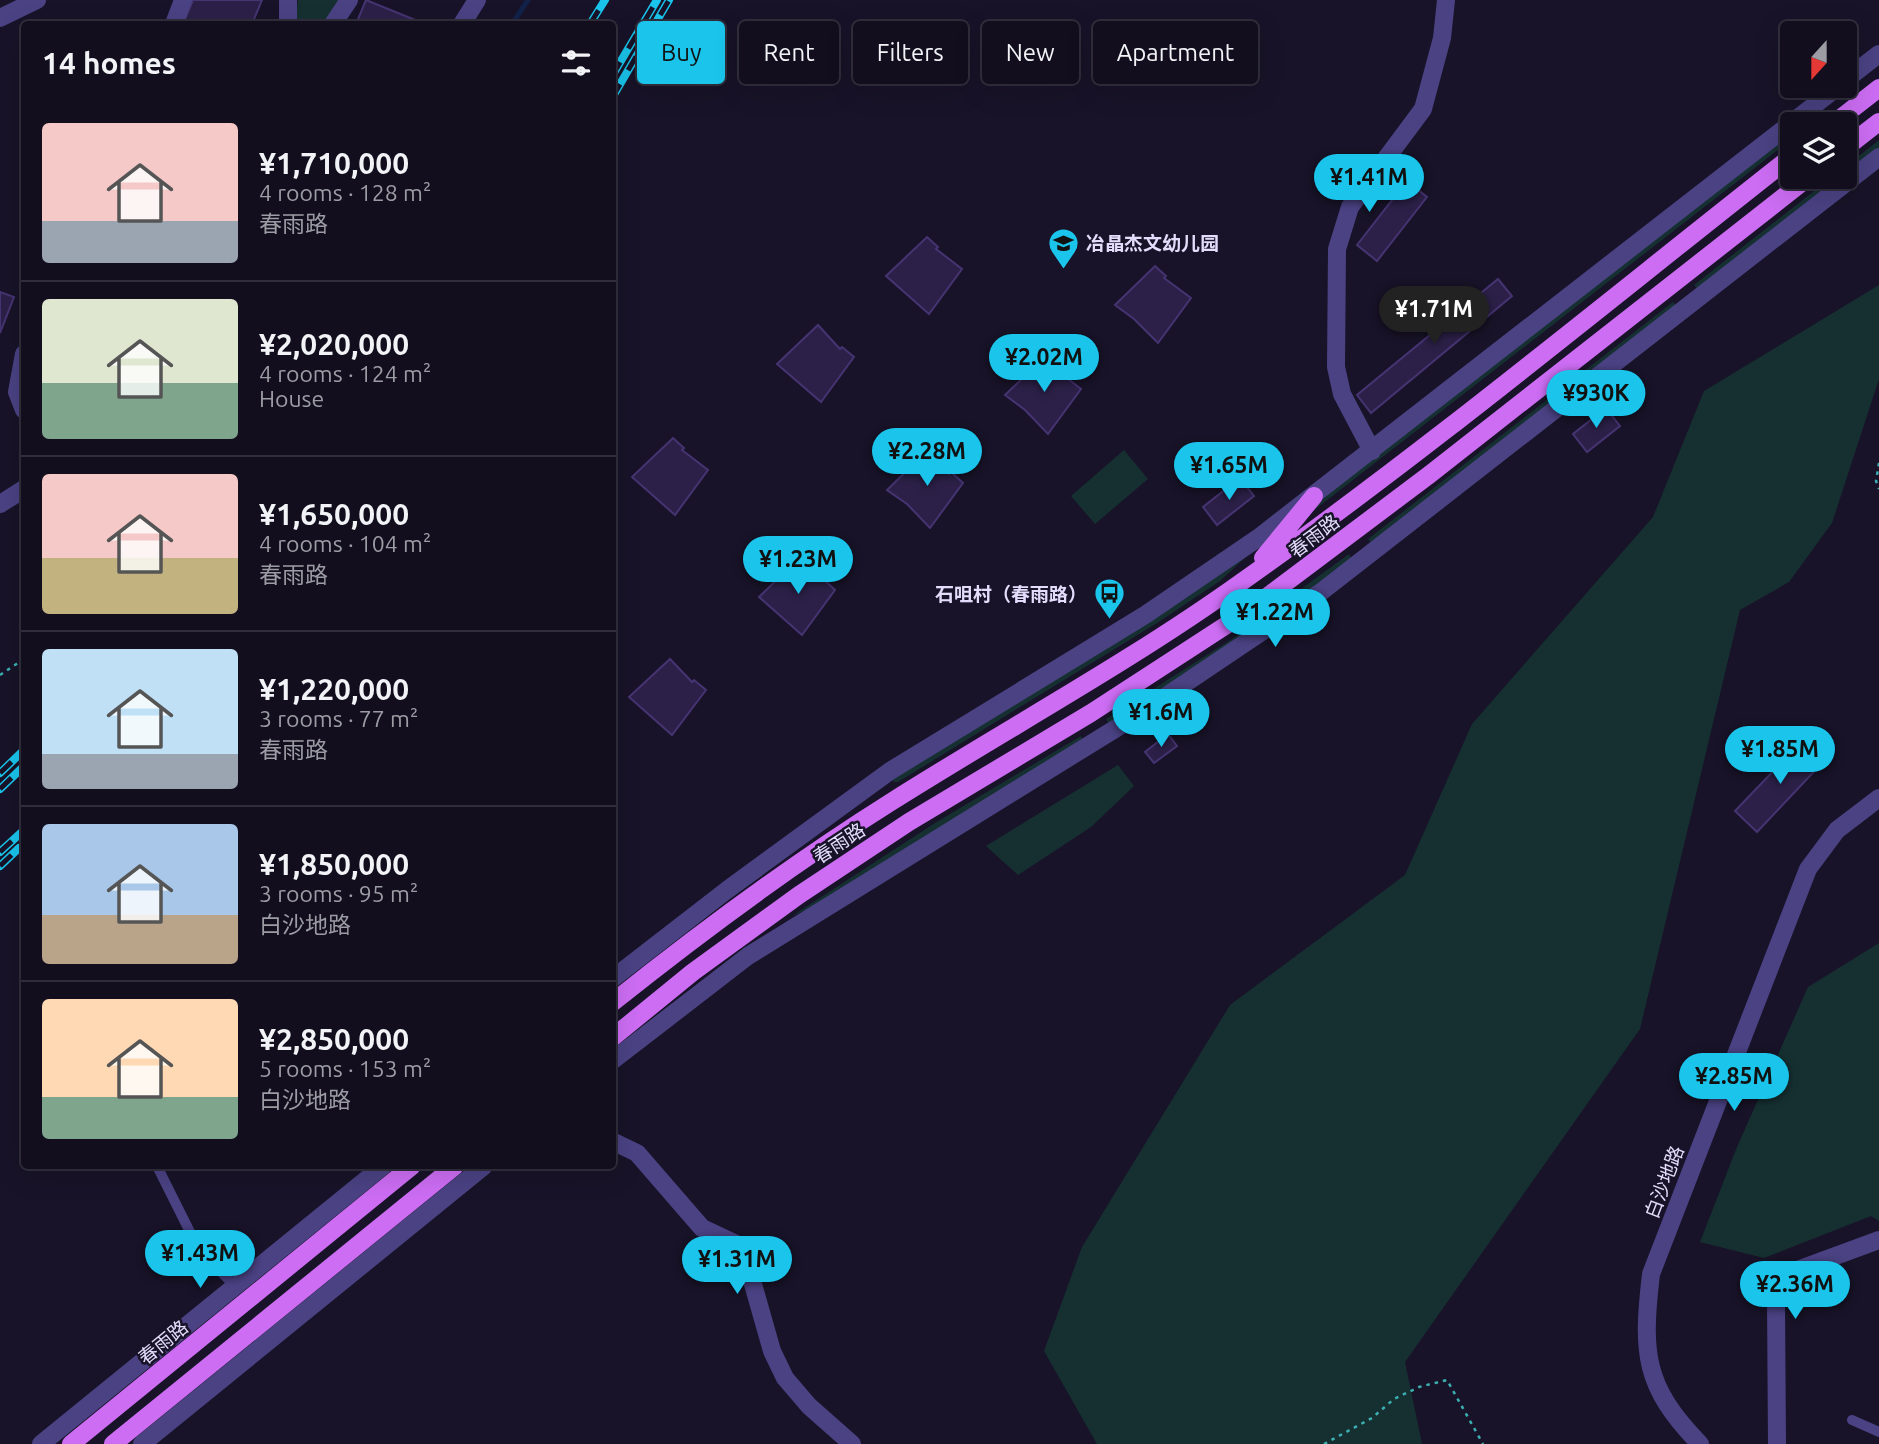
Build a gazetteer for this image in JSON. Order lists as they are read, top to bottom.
{
  "streets": {
    "main road": ["春雨路"],
    "street": ["白沙地路"]
  },
  "places": {
    "school or university": ["冶晶杰文幼儿园"],
    "bus stop": ["石咀村（春雨路）"]
  },
  "north": "bottom",
  "page": {
    "chip": [
      "Buy",
      "Rent",
      "Filters",
      "New",
      "Apartment"
    ],
    "heading": "14 homes",
    "list": [
      {
        "name": "¥1,710,000",
        "note": "4 rooms · 128 m² · 春雨路"
      },
      {
        "name": "¥2,020,000",
        "note": "4 rooms · 124 m² · House"
      },
      {
        "name": "¥1,650,000",
        "note": "4 rooms · 104 m² · 春雨路"
      },
      {
        "name": "¥1,220,000",
        "note": "3 rooms · 77 m² · 春雨路"
      },
      {
        "name": "¥1,850,000",
        "note": "3 rooms · 95 m² · 白沙地路"
      },
      {
        "name": "¥2,850,000",
        "note": "5 rooms · 153 m² · 白沙地路"
      }
    ],
    "price": [
      "¥1.41M",
      "¥1.71M",
      "¥2.02M",
      "¥930K",
      "¥2.28M",
      "¥1.65M",
      "¥1.23M",
      "¥1.22M",
      "¥1.6M",
      "¥1.85M",
      "¥2.85M",
      "¥1.43M",
      "¥1.31M",
      "¥2.36M"
    ]
  }
}
